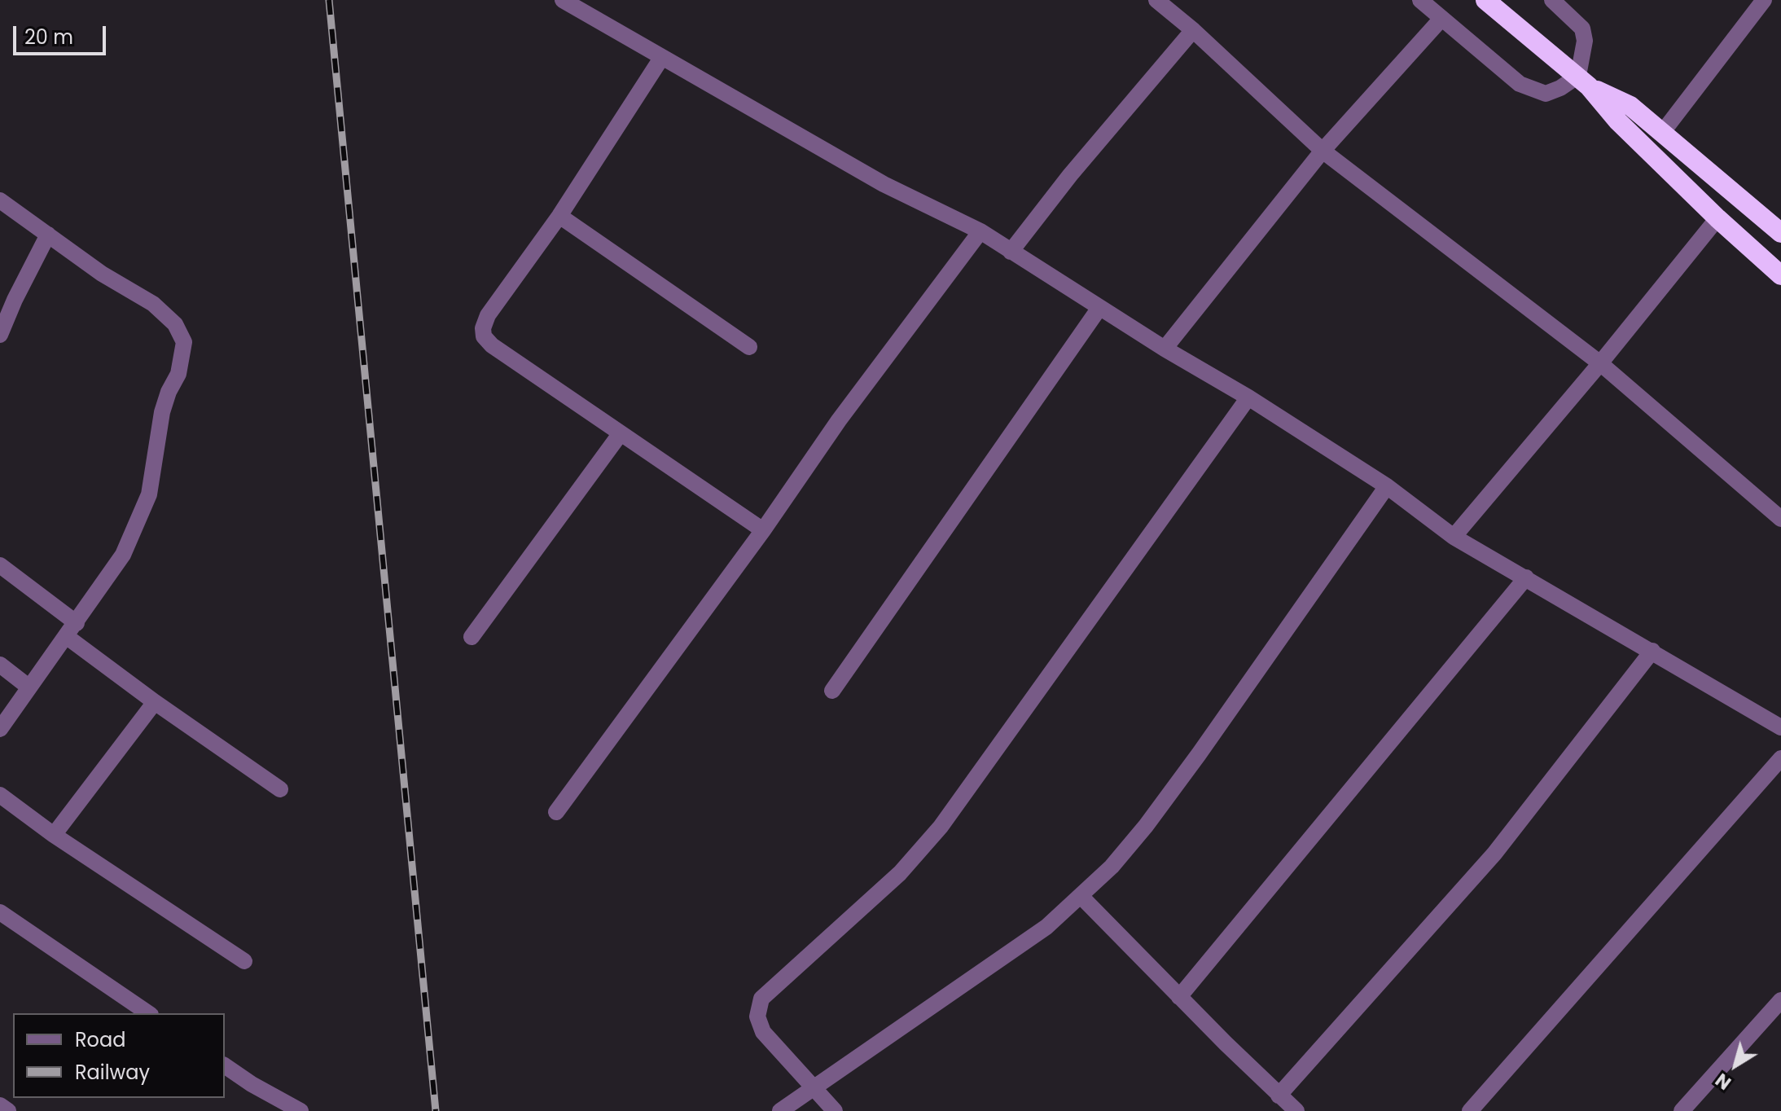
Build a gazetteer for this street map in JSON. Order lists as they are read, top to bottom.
{
  "legend": ["Road", "Railway"],
  "scale_bar": "20 m",
  "north": "bottom left"
}
